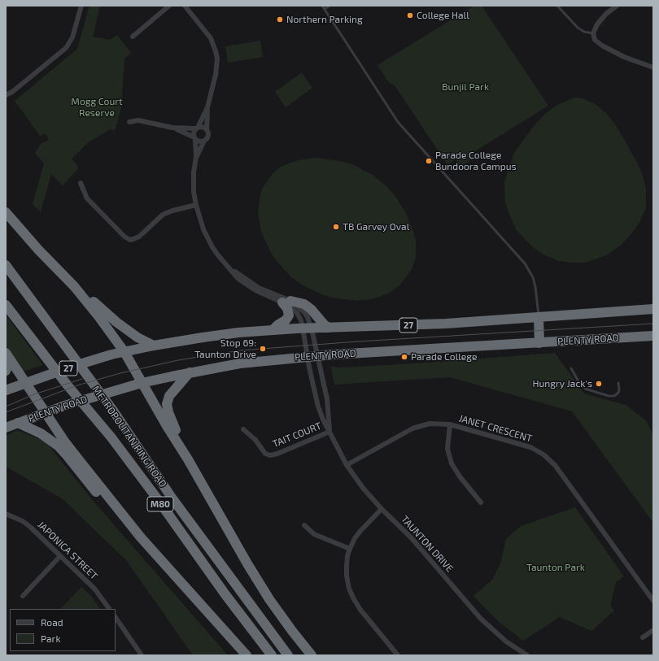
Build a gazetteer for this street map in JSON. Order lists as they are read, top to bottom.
{
  "streets": {
    "highway": [
      "27",
      "PLENTY ROAD",
      "METROPOLITAN RING ROAD",
      "M80"
    ],
    "street": [
      "JANET CRESCENT",
      "TAIT COURT",
      "TAUNTON DRIVE",
      "JAPONICA STREET"
    ]
  },
  "crossings": [
    ["PLENTY ROAD", "TAUNTON DRIVE"],
    ["JANET CRESCENT", "TAUNTON DRIVE"],
    ["TAIT COURT", "TAUNTON DRIVE"]
  ],
  "parks": ["Bunjil Park", "Mogg Court Reserve", "Taunton Park"],
  "places": [
    "College Hall",
    "Northern Parking",
    "Parade College Bundoora Campus",
    "TB Garvey Oval",
    "Stop 69: Taunton Drive",
    "Parade College",
    "Hungry Jack's"
  ],
  "legend": ["Road", "Park"]
}
